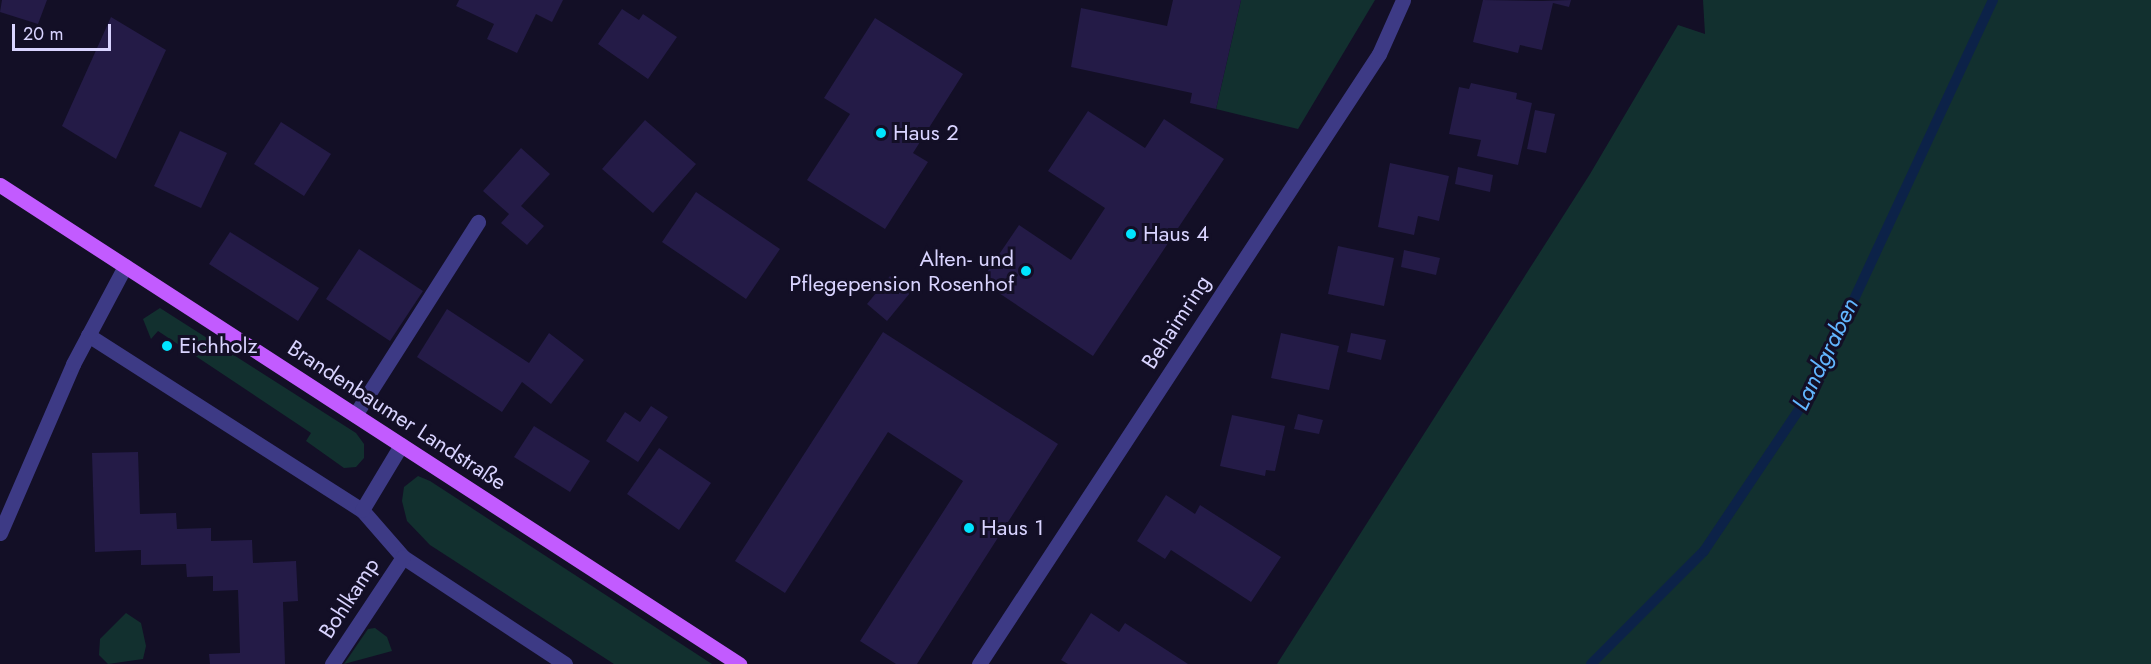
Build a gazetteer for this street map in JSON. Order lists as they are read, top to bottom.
{
  "streets": {
    "main road": ["Brandenbaumer Landstraße"],
    "street": ["Behaimring", "Bohlkamp"]
  },
  "water": ["Landgraben"],
  "places": [
    "Haus 2",
    "Haus 4",
    "Alten- und Pflegepension Rosenhof",
    "Eichholz",
    "Haus 1"
  ],
  "scale_bar": "20 m"
}
